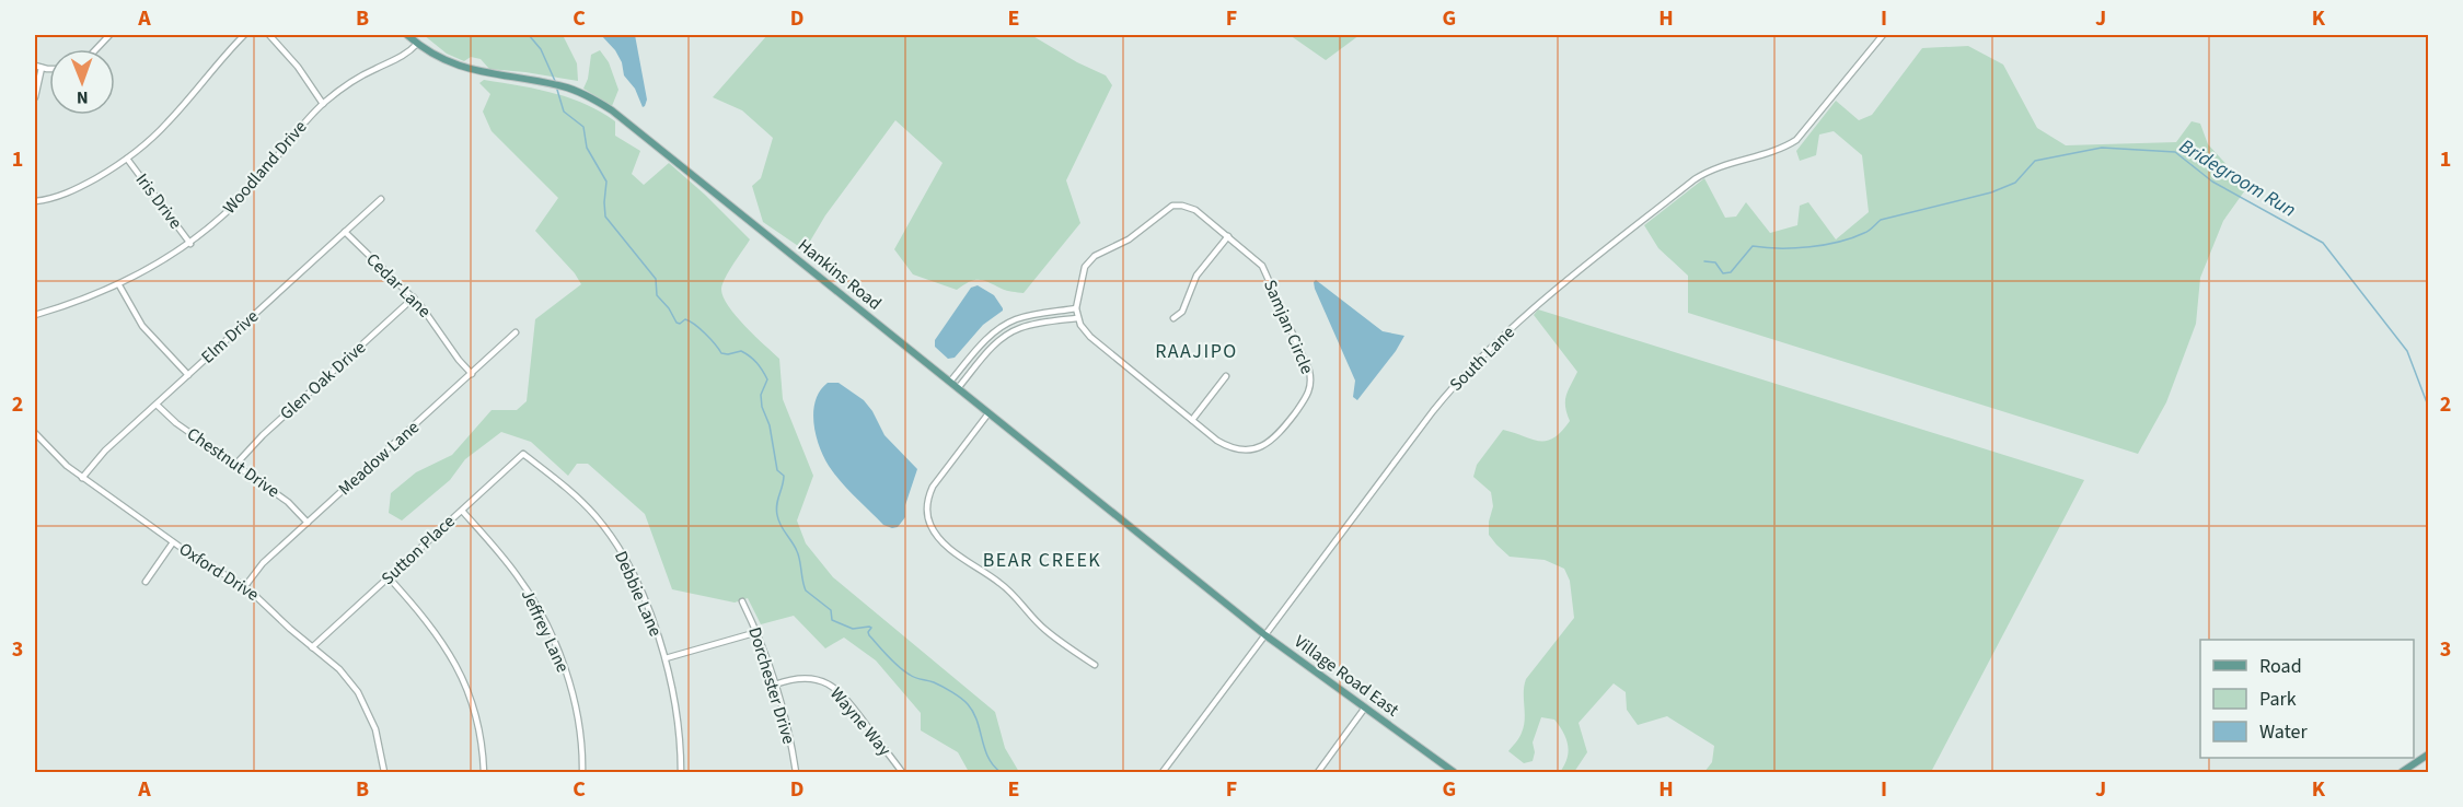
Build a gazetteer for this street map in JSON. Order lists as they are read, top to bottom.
{
  "streets": {
    "main road": ["Hankins Road", "Village Road East"],
    "street": [
      "Woodland Drive",
      "Iris Drive",
      "Cedar Lane",
      "Samjan Circle",
      "Elm Drive",
      "South Lane",
      "Glen Oak Drive",
      "Meadow Lane",
      "Chestnut Drive",
      "Sutton Place",
      "Oxford Drive",
      "Debbie Lane",
      "Jeffrey Lane",
      "Dorchester Drive",
      "Wayne Way"
    ]
  },
  "crossings": [
    ["Woodland Drive", "Iris Drive"],
    ["Woodland Drive", "Hankins Road"],
    ["Hankins Road", "Village Road East"],
    ["Cedar Lane", "Elm Drive"],
    ["Cedar Lane", "Glen Oak Drive"],
    ["Cedar Lane", "Meadow Lane"],
    ["Elm Drive", "Chestnut Drive"],
    ["Elm Drive", "Oxford Drive"],
    ["South Lane", "Village Road East"],
    ["Glen Oak Drive", "Chestnut Drive"],
    ["Meadow Lane", "Chestnut Drive"],
    ["Meadow Lane", "Oxford Drive"],
    ["Sutton Place", "Oxford Drive"],
    ["Sutton Place", "Debbie Lane"],
    ["Sutton Place", "Jeffrey Lane"],
    ["Dorchester Drive", "Wayne Way"]
  ],
  "districts": ["RAAJIPO", "BEAR CREEK"],
  "water": ["Bridegroom Run"],
  "legend": ["Road", "Park", "Water"],
  "north": "bottom",
  "grid": {
    "columns": [
      "A",
      "B",
      "C",
      "D",
      "E",
      "F",
      "G",
      "H",
      "I",
      "J",
      "K"
    ],
    "rows": ["1", "2", "3"]
  }
}
